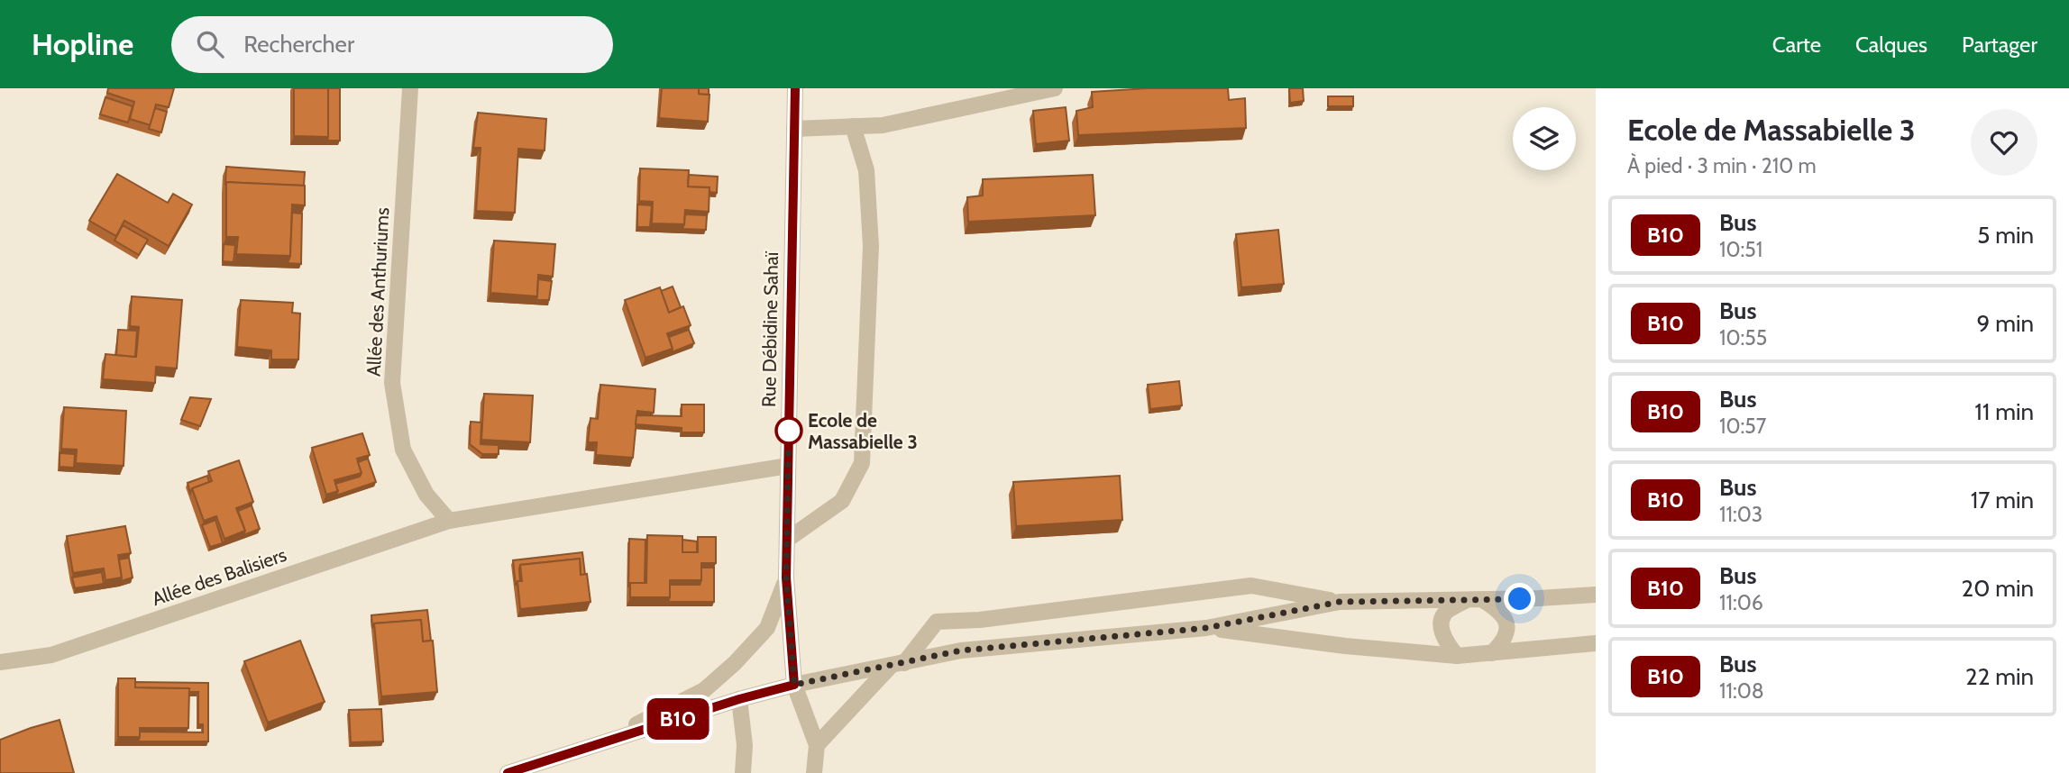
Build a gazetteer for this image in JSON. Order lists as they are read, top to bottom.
{
  "streets": {
    "street": ["Allée des Anthuriums", "Rue Débidine Sahaï", "Allée des Balisiers"]
  },
  "crossings": [
    ["Allée des Anthuriums", "Allée des Balisiers"],
    ["Rue Débidine Sahaï", "Allée des Balisiers"]
  ],
  "places": ["Ecole de Massabielle 3"],
  "lines": ["bus line B10"],
  "page": {
    "header": "Hopline",
    "search": "Rechercher",
    "nav": ["Carte", "Calques", "Partager"],
    "on_map": "B10",
    "heading": ["Ecole de Massabielle 3", "À pied · 3 min · 210 m"],
    "list": [
      {
        "mark": "B10",
        "name": "Bus",
        "note": "10:51",
        "value": "5 min"
      },
      {
        "mark": "B10",
        "name": "Bus",
        "note": "10:55",
        "value": "9 min"
      },
      {
        "mark": "B10",
        "name": "Bus",
        "note": "10:57",
        "value": "11 min"
      },
      {
        "mark": "B10",
        "name": "Bus",
        "note": "11:03",
        "value": "17 min"
      },
      {
        "mark": "B10",
        "name": "Bus",
        "note": "11:06",
        "value": "20 min"
      },
      {
        "mark": "B10",
        "name": "Bus",
        "note": "11:08",
        "value": "22 min"
      }
    ]
  }
}
